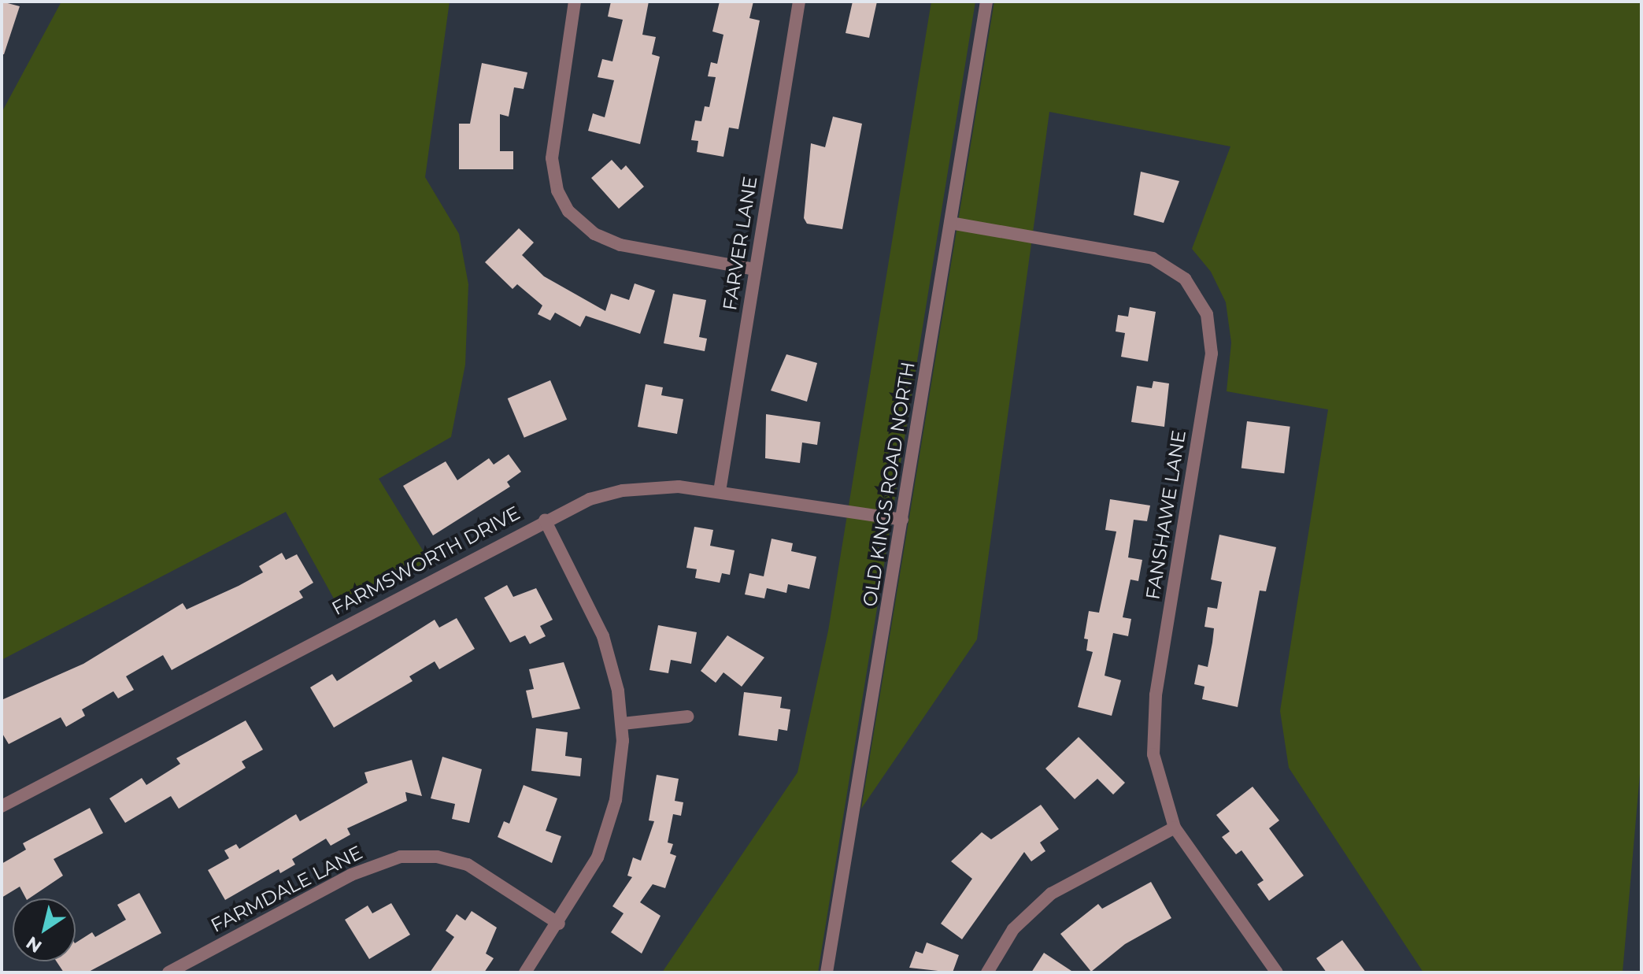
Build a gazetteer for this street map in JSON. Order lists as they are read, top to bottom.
{
  "streets": {
    "street": [
      "FARVER LANE",
      "OLD KINGS ROAD NORTH",
      "FANSHAWE LANE",
      "FARMSWORTH DRIVE",
      "FARMDALE LANE"
    ]
  },
  "crossings": [
    ["FARVER LANE", "FARMSWORTH DRIVE"],
    ["OLD KINGS ROAD NORTH", "FANSHAWE LANE"],
    ["OLD KINGS ROAD NORTH", "FARMSWORTH DRIVE"]
  ],
  "north": "bottom left"
}
